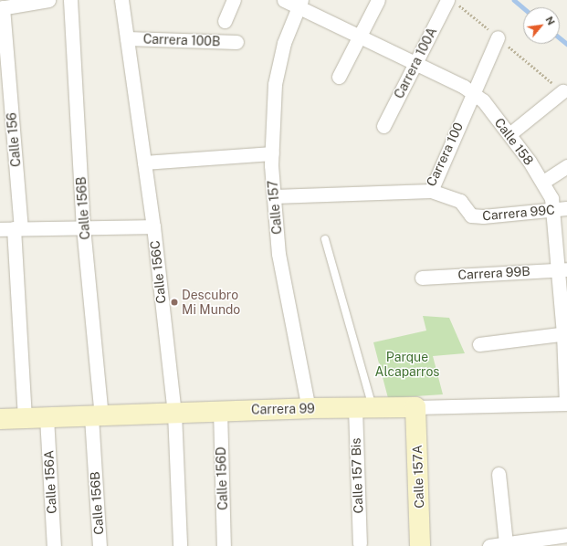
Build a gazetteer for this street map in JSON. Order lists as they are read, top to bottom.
{
  "streets": {
    "street": [
      "Carrera 100B",
      "Carrera 100A",
      "Calle 156",
      "Calle 158",
      "Carrera 100",
      "Calle 157",
      "Calle 156B",
      "Carrera 99C",
      "Calle 156C",
      "Carrera 99B",
      "Carrera 99",
      "Calle 157 Bis",
      "Calle 157A",
      "Calle 156D",
      "Calle 156A"
    ]
  },
  "crossings": [
    ["Carrera 100B", "Calle 156C"],
    ["Carrera 100A", "Calle 158"],
    ["Calle 156", "Carrera 99"],
    ["Calle 158", "Carrera 100"],
    ["Calle 158", "Calle 157"],
    ["Calle 158", "Carrera 99C"],
    ["Calle 158", "Carrera 99B"],
    ["Calle 158", "Carrera 99"],
    ["Carrera 100", "Calle 157"],
    ["Carrera 100", "Carrera 99C"],
    ["Calle 157", "Carrera 99"],
    ["Calle 156B", "Carrera 99"],
    ["Calle 156C", "Carrera 99"],
    ["Carrera 99", "Calle 157 Bis"],
    ["Carrera 99", "Calle 157A"],
    ["Carrera 99", "Calle 156D"],
    ["Carrera 99", "Calle 156A"]
  ],
  "parks": ["Parque Alcaparros"],
  "places": ["Descubro Mi Mundo"],
  "north": "top right"
}
